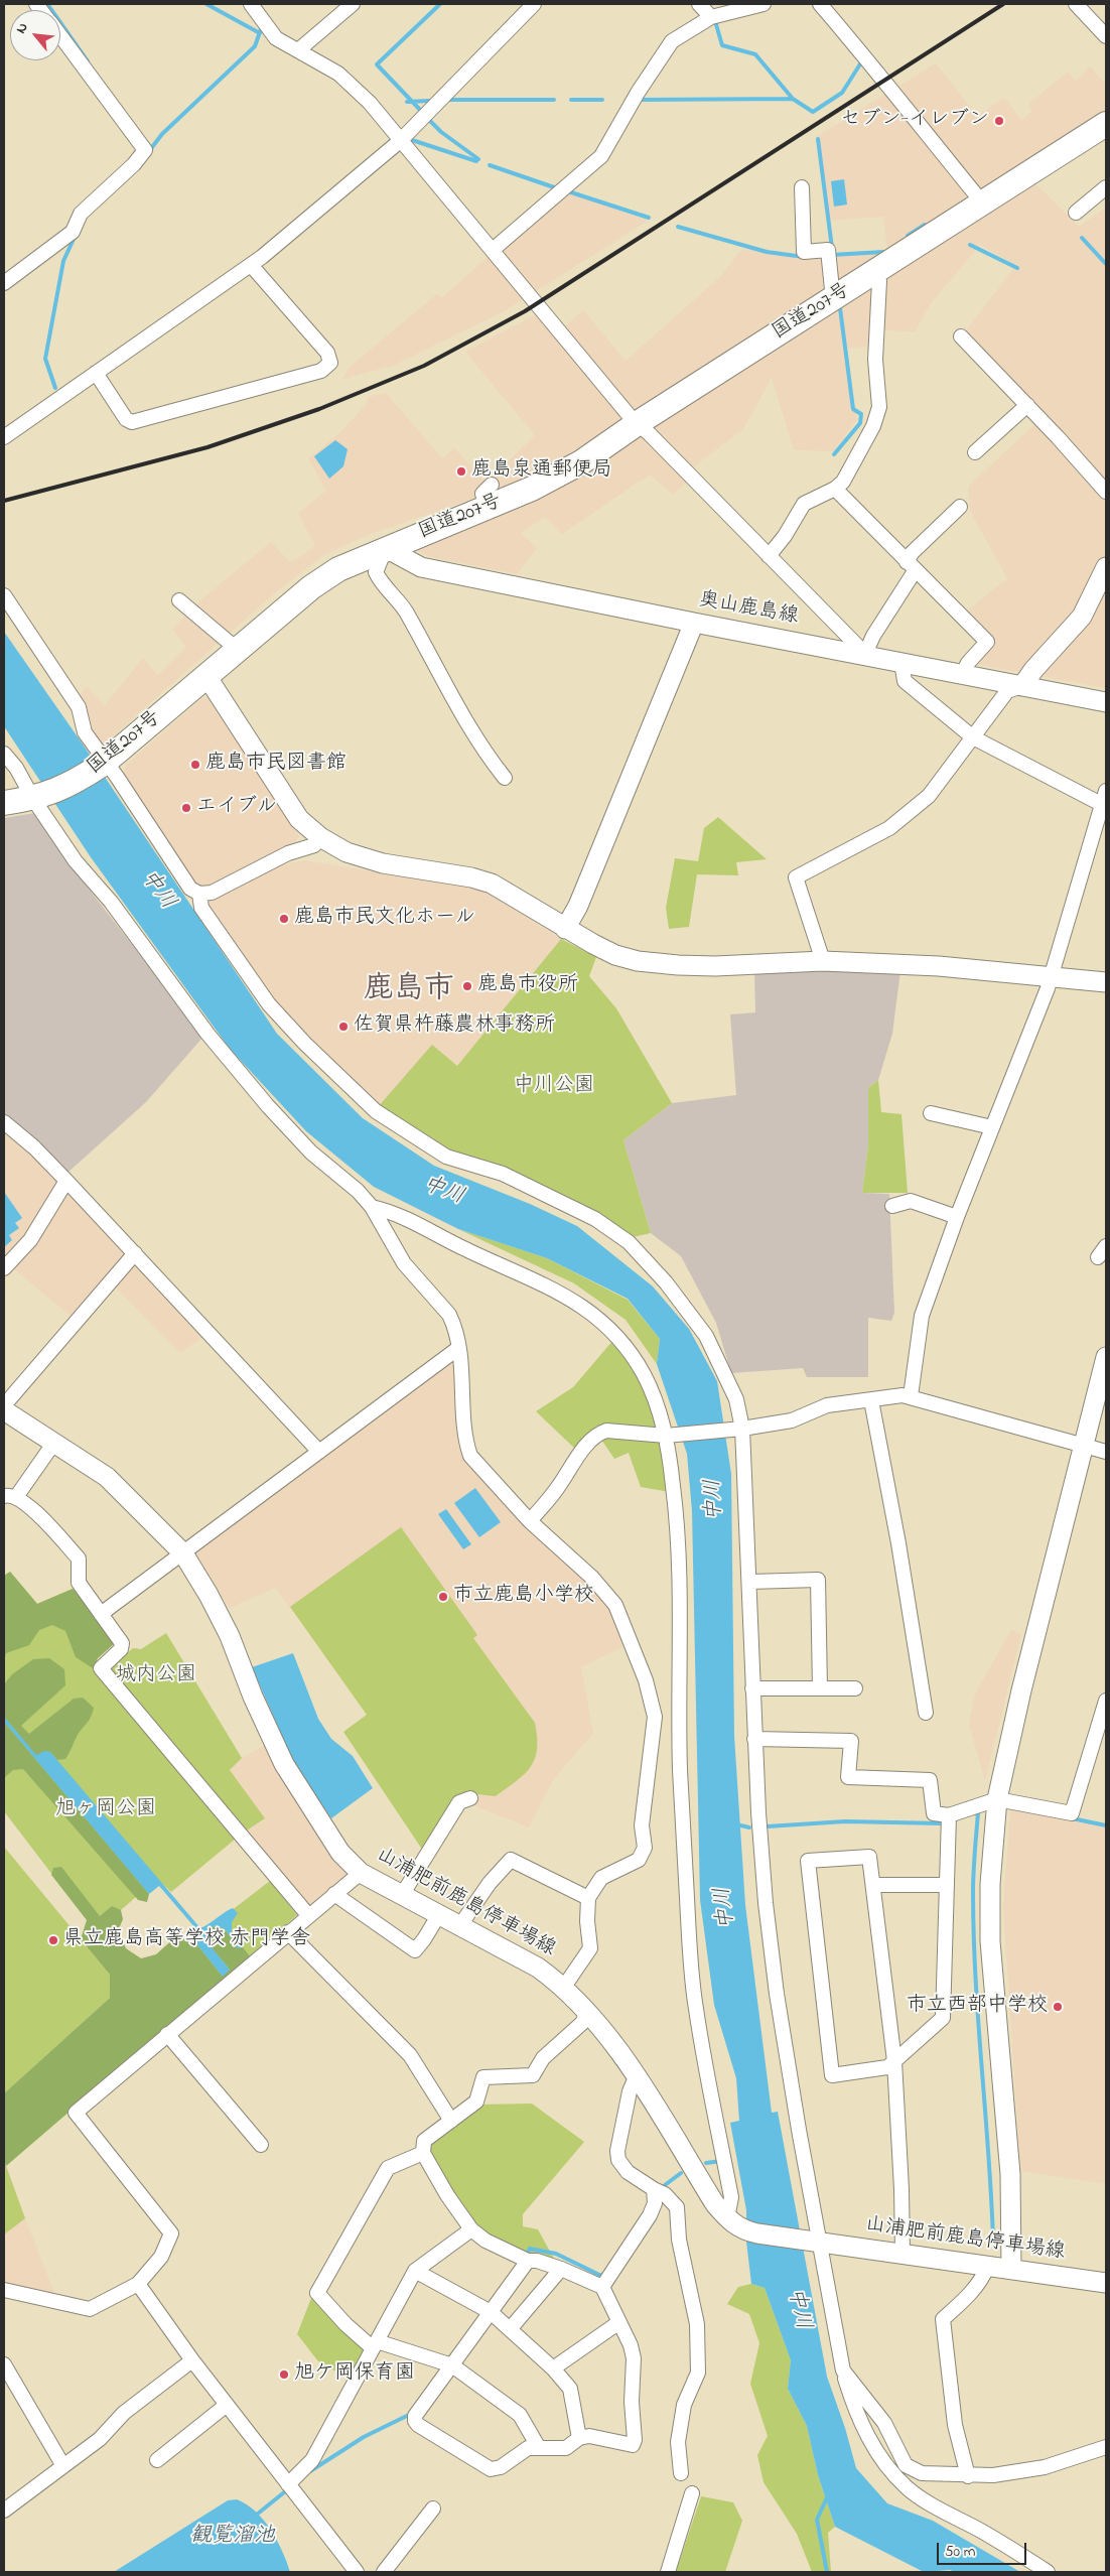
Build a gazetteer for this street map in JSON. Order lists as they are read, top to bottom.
{
  "streets": {
    "highway": ["国道207号"],
    "street": ["奥山鹿島線", "山浦肥前鹿島停車場線"]
  },
  "crossings": [
    ["国道207号", "奥山鹿島線"]
  ],
  "districts": ["鹿島市"],
  "water": ["中川", "観覧溜池"],
  "parks": ["中川公園", "城内公園", "旭ヶ岡公園"],
  "places": [
    "セブン-イレブン",
    "鹿島泉通郵便局",
    "鹿島市民図書館",
    "エイブル",
    "鹿島市民文化ホール",
    "鹿島市役所",
    "佐賀県杵藤農林事務所",
    "市立鹿島小学校",
    "県立鹿島高等学校 赤門学舎",
    "市立西部中学校",
    "旭ケ岡保育園"
  ],
  "scale_bar": "50 m",
  "north": "top left"
}
